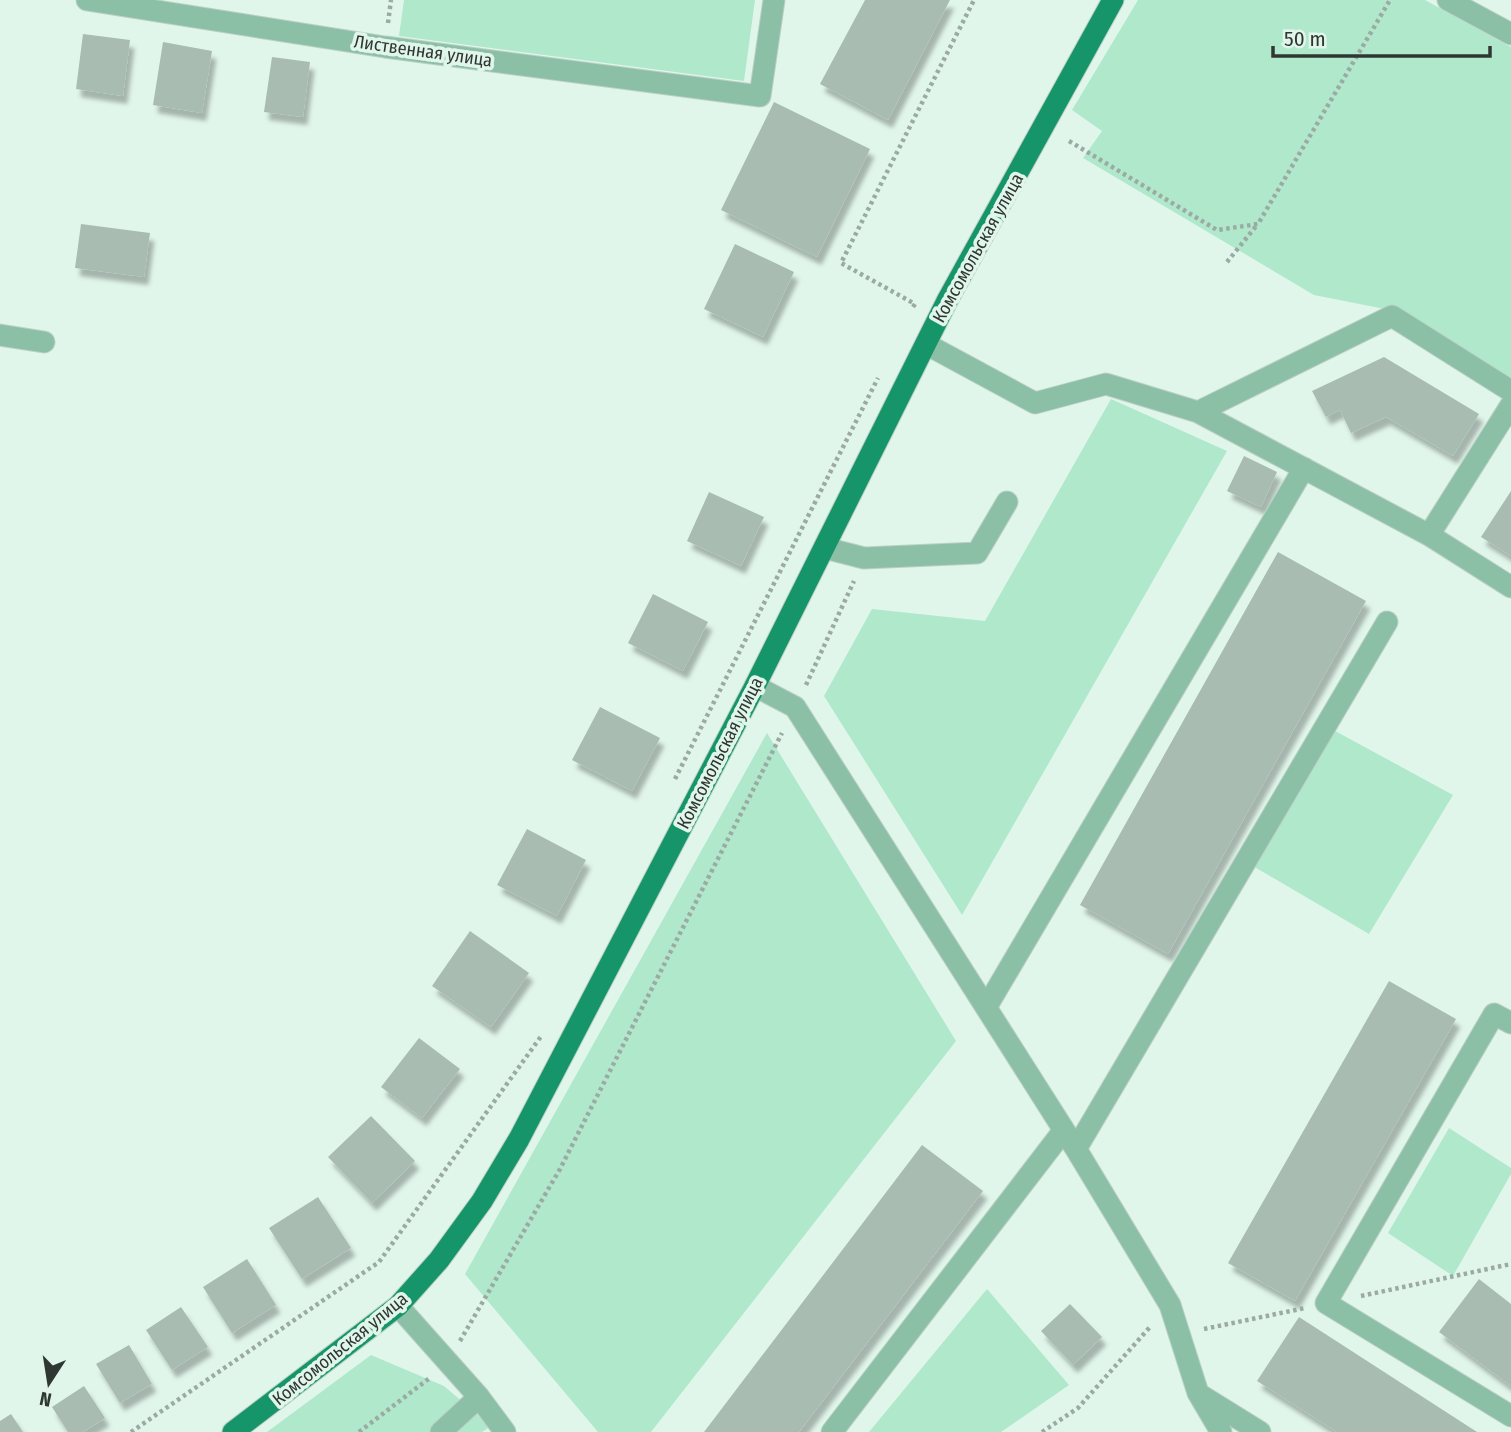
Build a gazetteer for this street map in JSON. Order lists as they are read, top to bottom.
{
  "streets": {
    "main road": ["Комсомольская улица"],
    "street": ["Лиственная улица"]
  },
  "scale_bar": "50 m",
  "north": "bottom"
}
